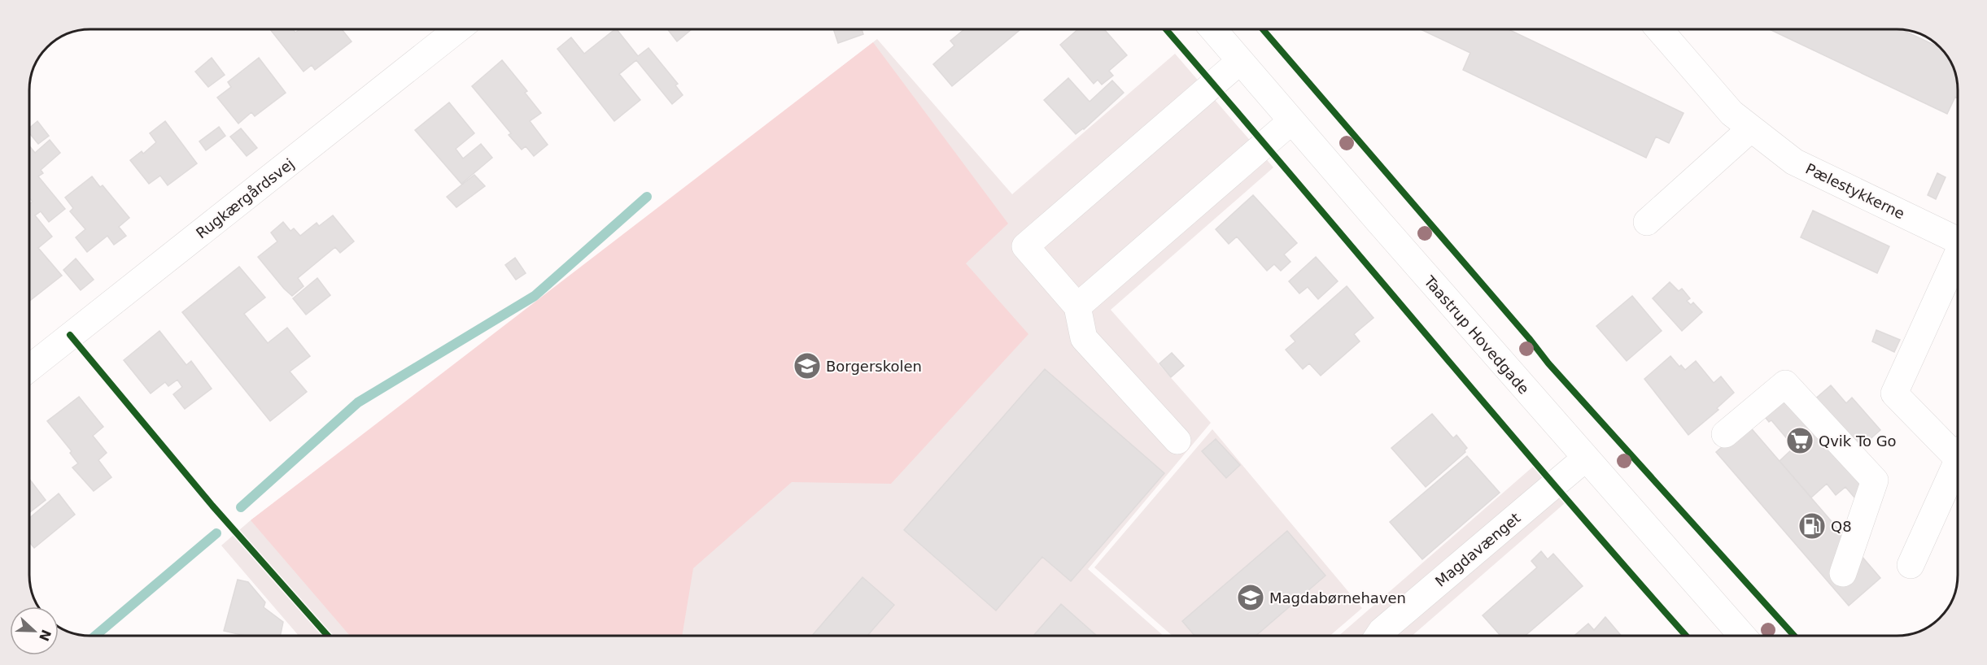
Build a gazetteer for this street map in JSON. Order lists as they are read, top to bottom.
{
  "streets": {
    "street": [
      "Pælestykkerne",
      "Rugkærgårdsvej",
      "Taastrup Hovedgade",
      "Magdavænget"
    ]
  },
  "crossings": [
    ["Taastrup Hovedgade", "Magdavænget"]
  ],
  "places": {
    "school or university": ["Borgerskolen", "Magdabørnehaven"],
    "supermarket": ["Qvik To Go"],
    "fuel station": ["Q8"]
  },
  "north": "right"
}
